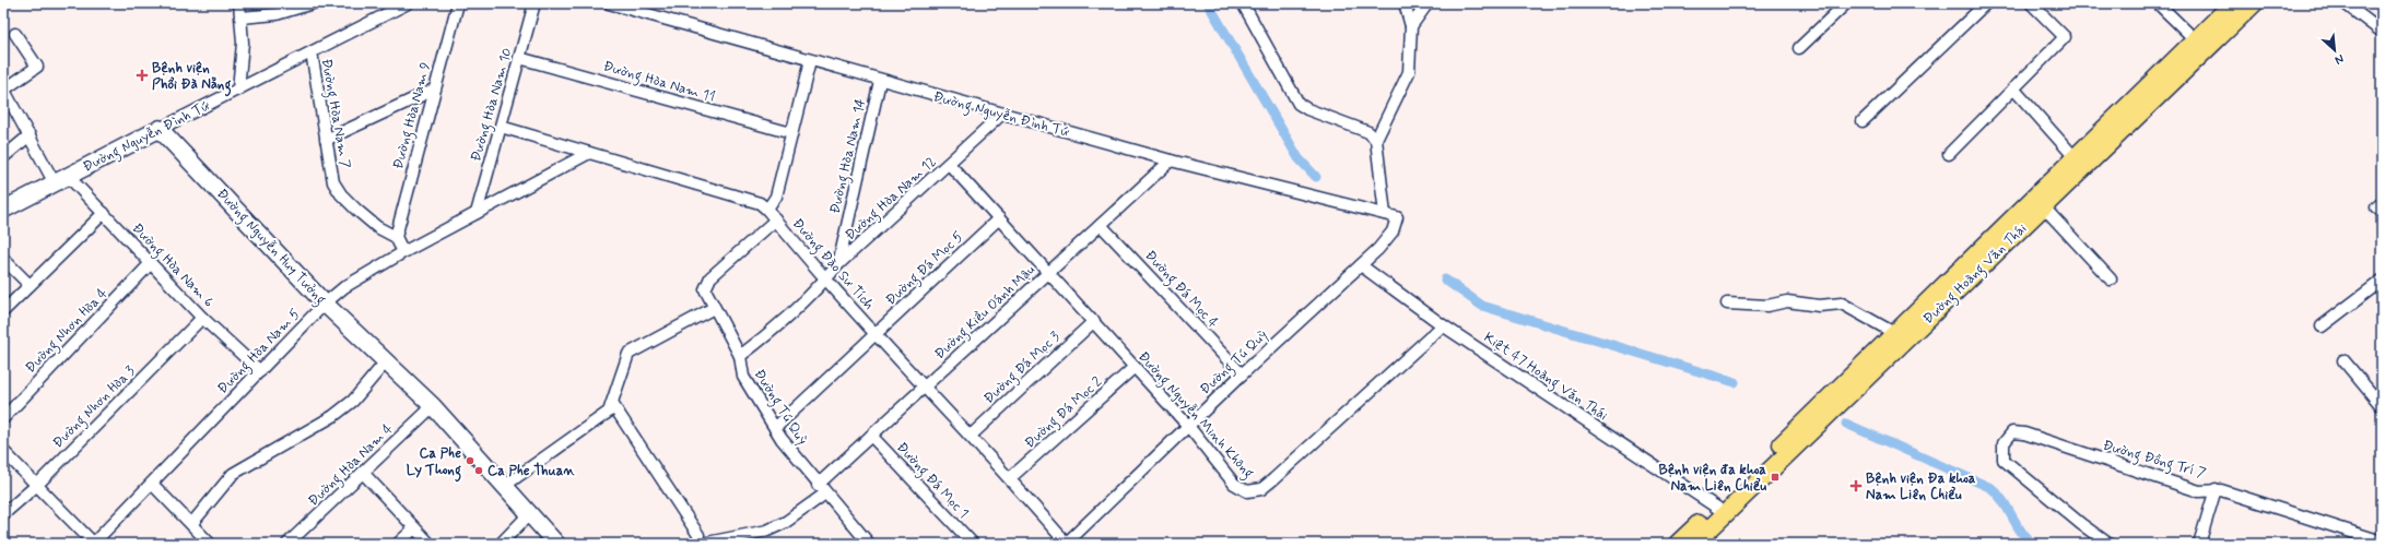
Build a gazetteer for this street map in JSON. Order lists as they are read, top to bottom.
{
  "streets": {
    "main road": ["Đường Hoàng Văn Thái"],
    "street": [
      "Đường Hòa Nam 11",
      "Đường Hòa Nam 10",
      "Đường Hòa Nam 7",
      "Đường Nguyễn Đình Tứ",
      "Đường Hòa Nam 9",
      "Đường Hòa Nam 14",
      "Đường Hòa Nam 12",
      "Đường Nguyễn Huy Tưởng",
      "Đường Đào Sư Tích",
      "Đường Hòa Nam 6",
      "Đường Đá Mọc 5",
      "Đường Đá Mọc 4",
      "Đường Kiều Oánh Mậu",
      "Đường Nhơn Hòa 4",
      "Đường Hòa Nam 5",
      "Đường Tú Quỳ",
      "Đường Đá Mọc 3",
      "Kiệt 47 Hoàng Văn Thái",
      "Đường Nhơn Hòa 3",
      "Đường Đá Mọc 2",
      "Đường Nguyễn Minh Không",
      "Đường Đồng Trí 7",
      "Đường Hòa Nam 4",
      "Đường Đá Mọc 1"
    ]
  },
  "crossings": [
    ["Đường Hòa Nam 11", "Đường Hòa Nam 10"],
    ["Đường Hòa Nam 10", "Đường Đào Sư Tích"],
    ["Đường Hòa Nam 10", "Đường Hòa Nam 5"],
    ["Đường Hòa Nam 7", "Đường Nguyễn Đình Tứ"],
    ["Đường Hòa Nam 7", "Đường Hòa Nam 9"],
    ["Đường Nguyễn Đình Tứ", "Đường Hòa Nam 14"],
    ["Đường Nguyễn Đình Tứ", "Đường Hòa Nam 12"],
    ["Đường Nguyễn Đình Tứ", "Đường Nguyễn Huy Tưởng"],
    ["Đường Nguyễn Đình Tứ", "Đường Hòa Nam 6"],
    ["Đường Nguyễn Đình Tứ", "Đường Kiều Oánh Mậu"],
    ["Đường Nguyễn Đình Tứ", "Đường Tú Quỳ"],
    ["Đường Hòa Nam 14", "Đường Hòa Nam 12"],
    ["Đường Hòa Nam 12", "Đường Đào Sư Tích"],
    ["Đường Hòa Nam 12", "Đường Tú Quỳ"],
    ["Đường Hòa Nam 12", "Đường Nguyễn Minh Không"],
    ["Đường Nguyễn Huy Tưởng", "Đường Hòa Nam 5"],
    ["Đường Nguyễn Huy Tưởng", "Đường Hòa Nam 4"],
    ["Đường Đào Sư Tích", "Đường Đá Mọc 5"],
    ["Đường Đào Sư Tích", "Đường Kiều Oánh Mậu"],
    ["Đường Đào Sư Tích", "Đường Hòa Nam 5"],
    ["Đường Đào Sư Tích", "Đường Tú Quỳ"],
    ["Đường Đào Sư Tích", "Đường Đá Mọc 3"],
    ["Đường Đào Sư Tích", "Đường Đá Mọc 2"],
    ["Đường Hòa Nam 6", "Đường Nhơn Hòa 4"],
    ["Đường Hòa Nam 6", "Đường Hòa Nam 5"],
    ["Đường Hòa Nam 6", "Đường Nhơn Hòa 3"],
    ["Đường Đá Mọc 5", "Đường Tú Quỳ"],
    ["Đường Đá Mọc 5", "Đường Nguyễn Minh Không"],
    ["Đường Hoàng Văn Thái", "Kiệt 47 Hoàng Văn Thái"],
    ["Đường Đá Mọc 4", "Đường Kiều Oánh Mậu"],
    ["Đường Đá Mọc 4", "Đường Tú Quỳ"],
    ["Đường Kiều Oánh Mậu", "Đường Tú Quỳ"],
    ["Đường Kiều Oánh Mậu", "Đường Nguyễn Minh Không"],
    ["Đường Kiều Oánh Mậu", "Đường Đá Mọc 1"],
    ["Đường Tú Quỳ", "Kiệt 47 Hoàng Văn Thái"],
    ["Đường Tú Quỳ", "Đường Nguyễn Minh Không"],
    ["Đường Đá Mọc 3", "Đường Nguyễn Minh Không"],
    ["Kiệt 47 Hoàng Văn Thái", "Đường Nguyễn Minh Không"],
    ["Đường Đá Mọc 2", "Đường Nguyễn Minh Không"]
  ],
  "places": {
    "health": ["Bệnh viện Phổi Đà Nẵng", "Bệnh viện Đa khoa Nam Liên Chiểu"],
    "other": ["Ca Phe Ly Thong", "Ca Phe Thuan"],
    "transit": ["Bệnh viện đa khoa Nam Liên Chiểu"]
  },
  "north": "bottom right"
}
